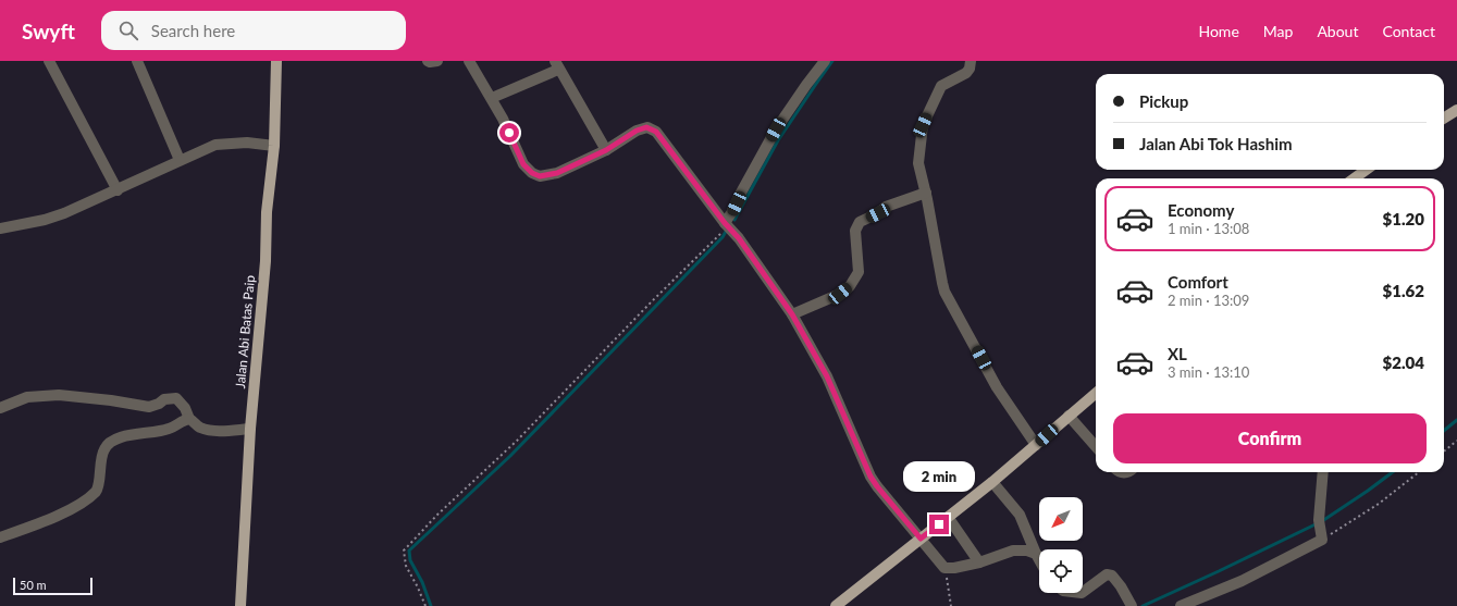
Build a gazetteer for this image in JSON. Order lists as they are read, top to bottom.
{
  "streets": {
    "main road": ["Jalan Abi Batas Paip"]
  },
  "scale_bar": "50 m",
  "north": "bottom left",
  "page": {
    "header": "Swyft",
    "search": "Search here",
    "nav": [
      "Home",
      "Map",
      "About",
      "Contact"
    ],
    "banner": ["Pickup", "Jalan Abi Tok Hashim"],
    "list": [
      {
        "name": "Economy",
        "note": "1 min · 13:08",
        "value": "$1.20"
      },
      {
        "name": "Comfort",
        "note": "2 min · 13:09",
        "value": "$1.62"
      },
      {
        "name": "XL",
        "note": "3 min · 13:10",
        "value": "$2.04"
      }
    ],
    "buttons": "Confirm",
    "bubble": "2 min",
    "scale": "50 m"
  }
}
